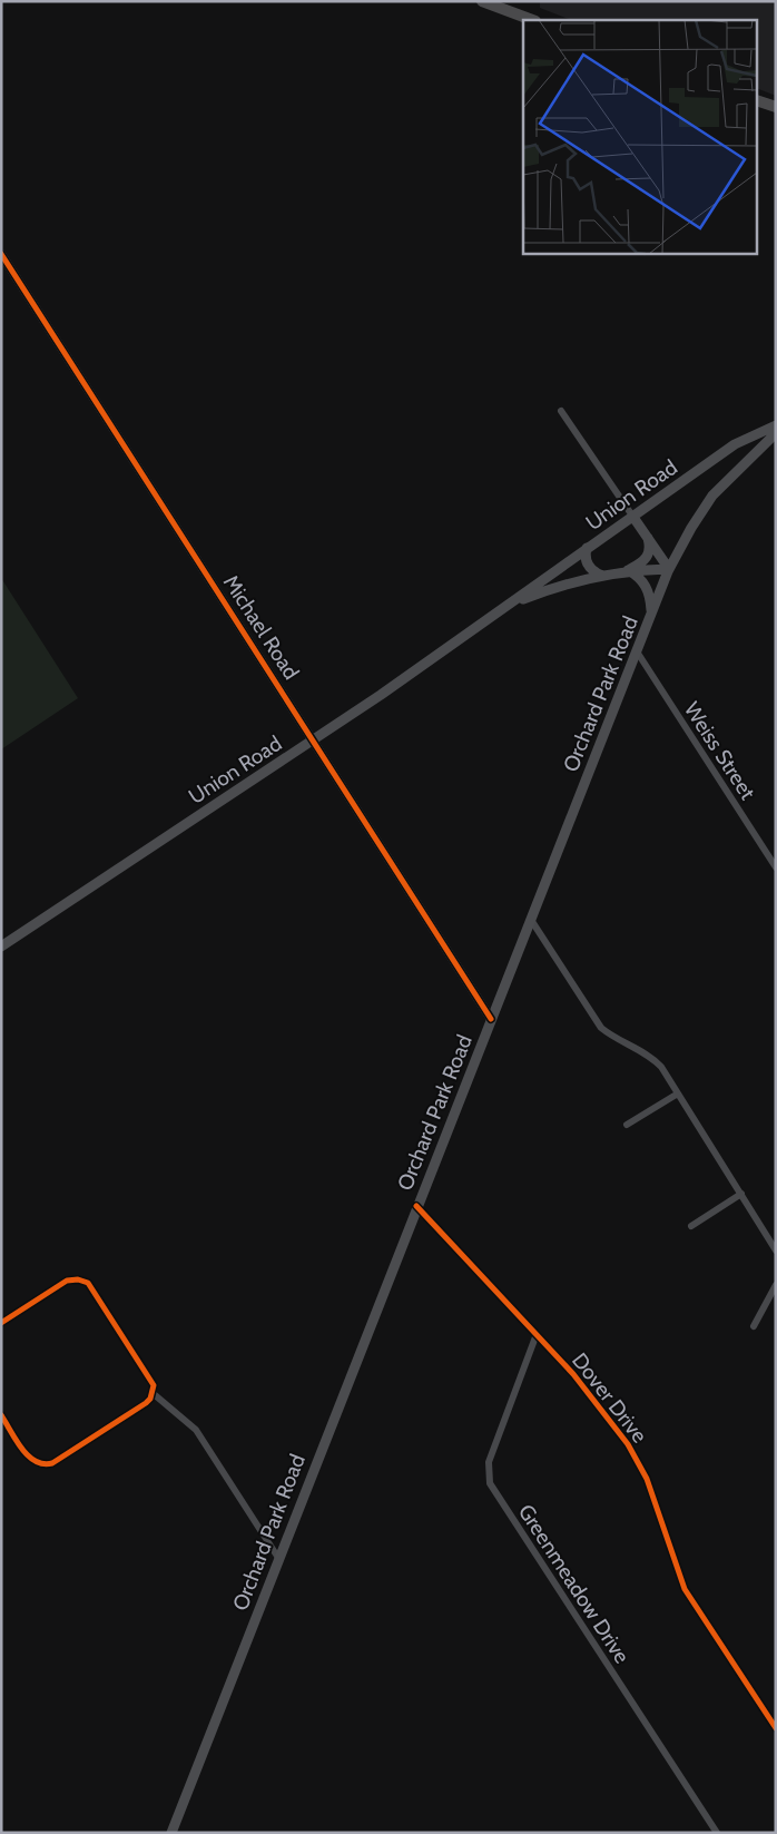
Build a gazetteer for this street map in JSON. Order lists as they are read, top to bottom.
{
  "streets": {
    "main road": ["Union Road", "Orchard Park Road"],
    "street": [
      "Michael Road",
      "Weiss Street",
      "Dover Drive",
      "Greenmeadow Drive"
    ]
  },
  "crossings": [
    ["Union Road", "Michael Road"],
    ["Union Road", "Orchard Park Road"],
    ["Michael Road", "Orchard Park Road"],
    ["Orchard Park Road", "Weiss Street"],
    ["Orchard Park Road", "Dover Drive"],
    ["Dover Drive", "Greenmeadow Drive"]
  ]
}
